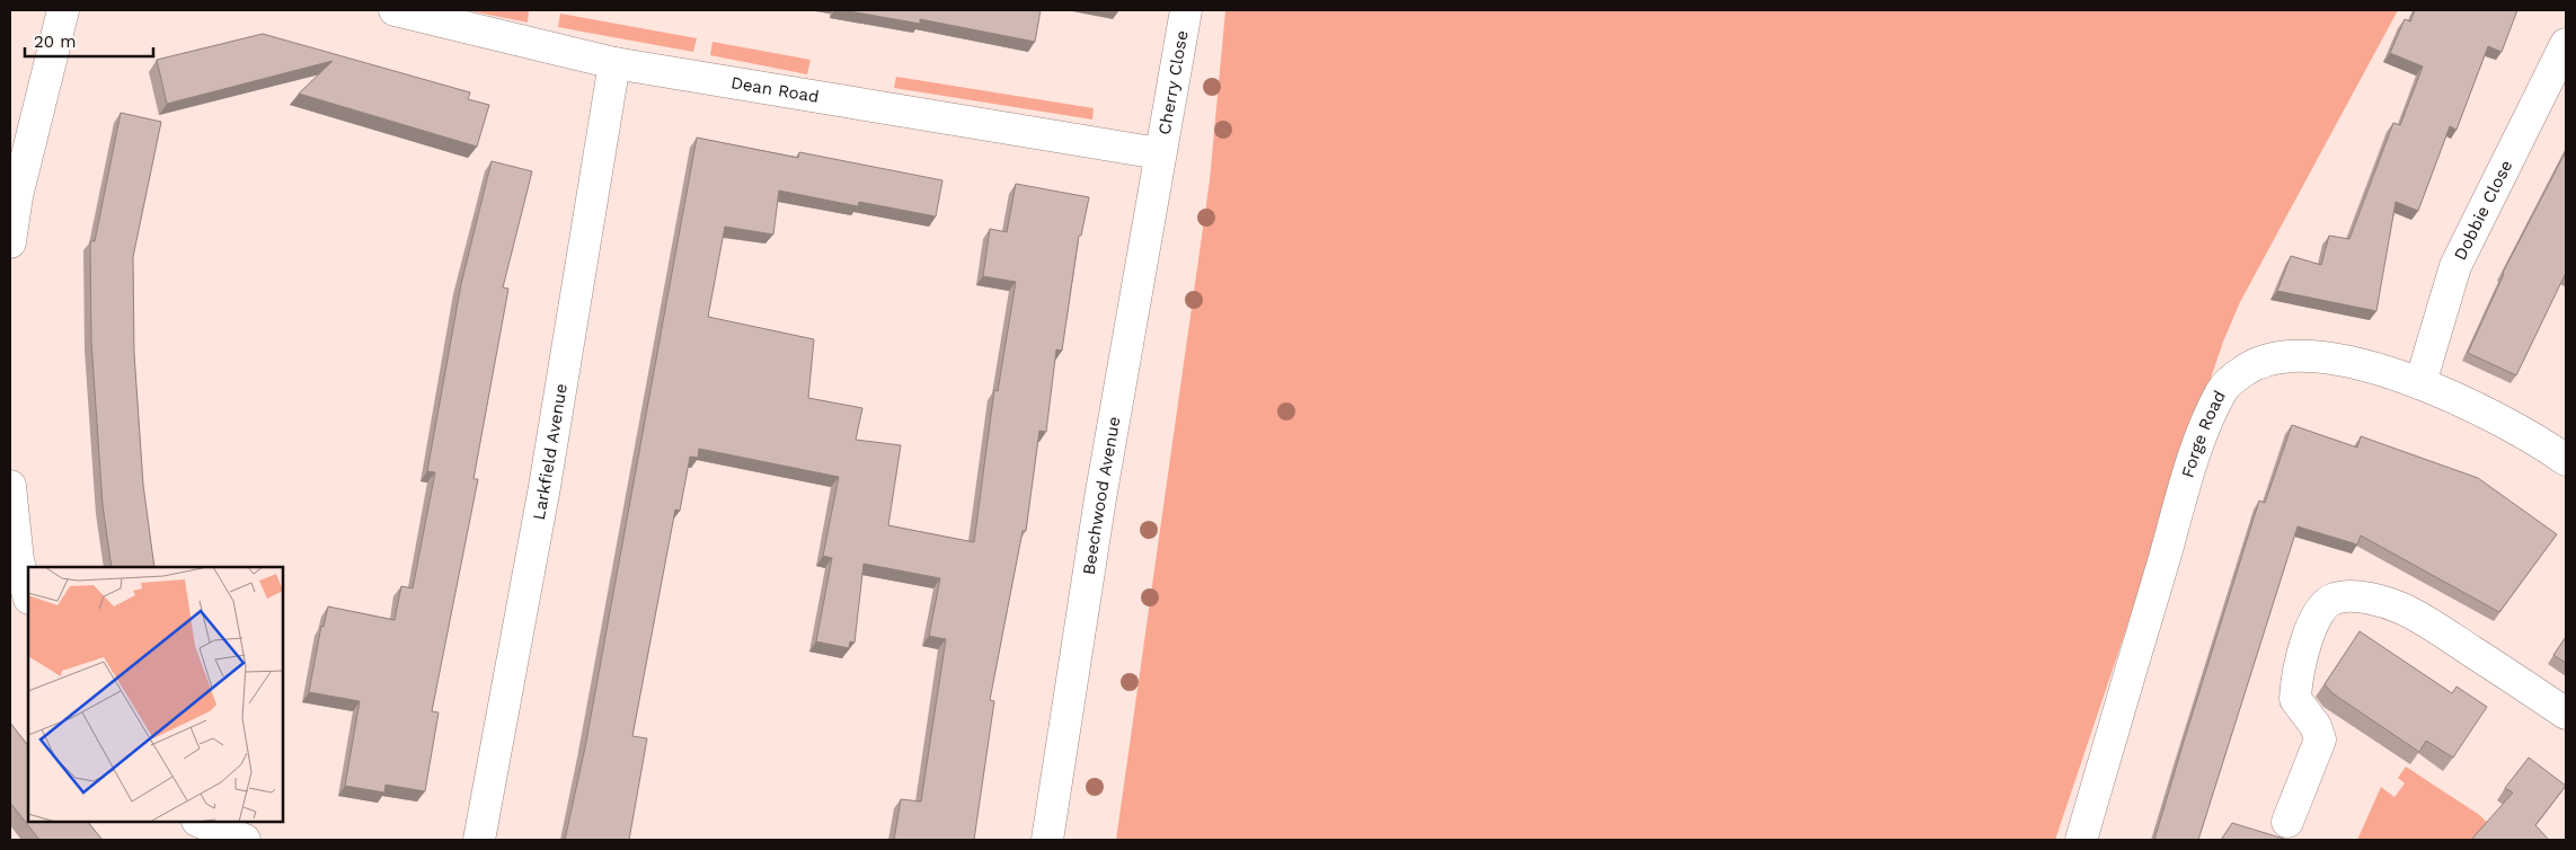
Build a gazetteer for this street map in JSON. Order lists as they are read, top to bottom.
{
  "streets": {
    "street": [
      "Cherry Close",
      "Dean Road",
      "Dobbie Close",
      "Forge Road",
      "Larkfield Avenue",
      "Beechwood Avenue"
    ]
  },
  "crossings": [
    ["Cherry Close", "Dean Road"],
    ["Cherry Close", "Beechwood Avenue"],
    ["Dean Road", "Larkfield Avenue"],
    ["Dean Road", "Beechwood Avenue"],
    ["Dobbie Close", "Forge Road"]
  ],
  "scale_bar": "20 m"
}
